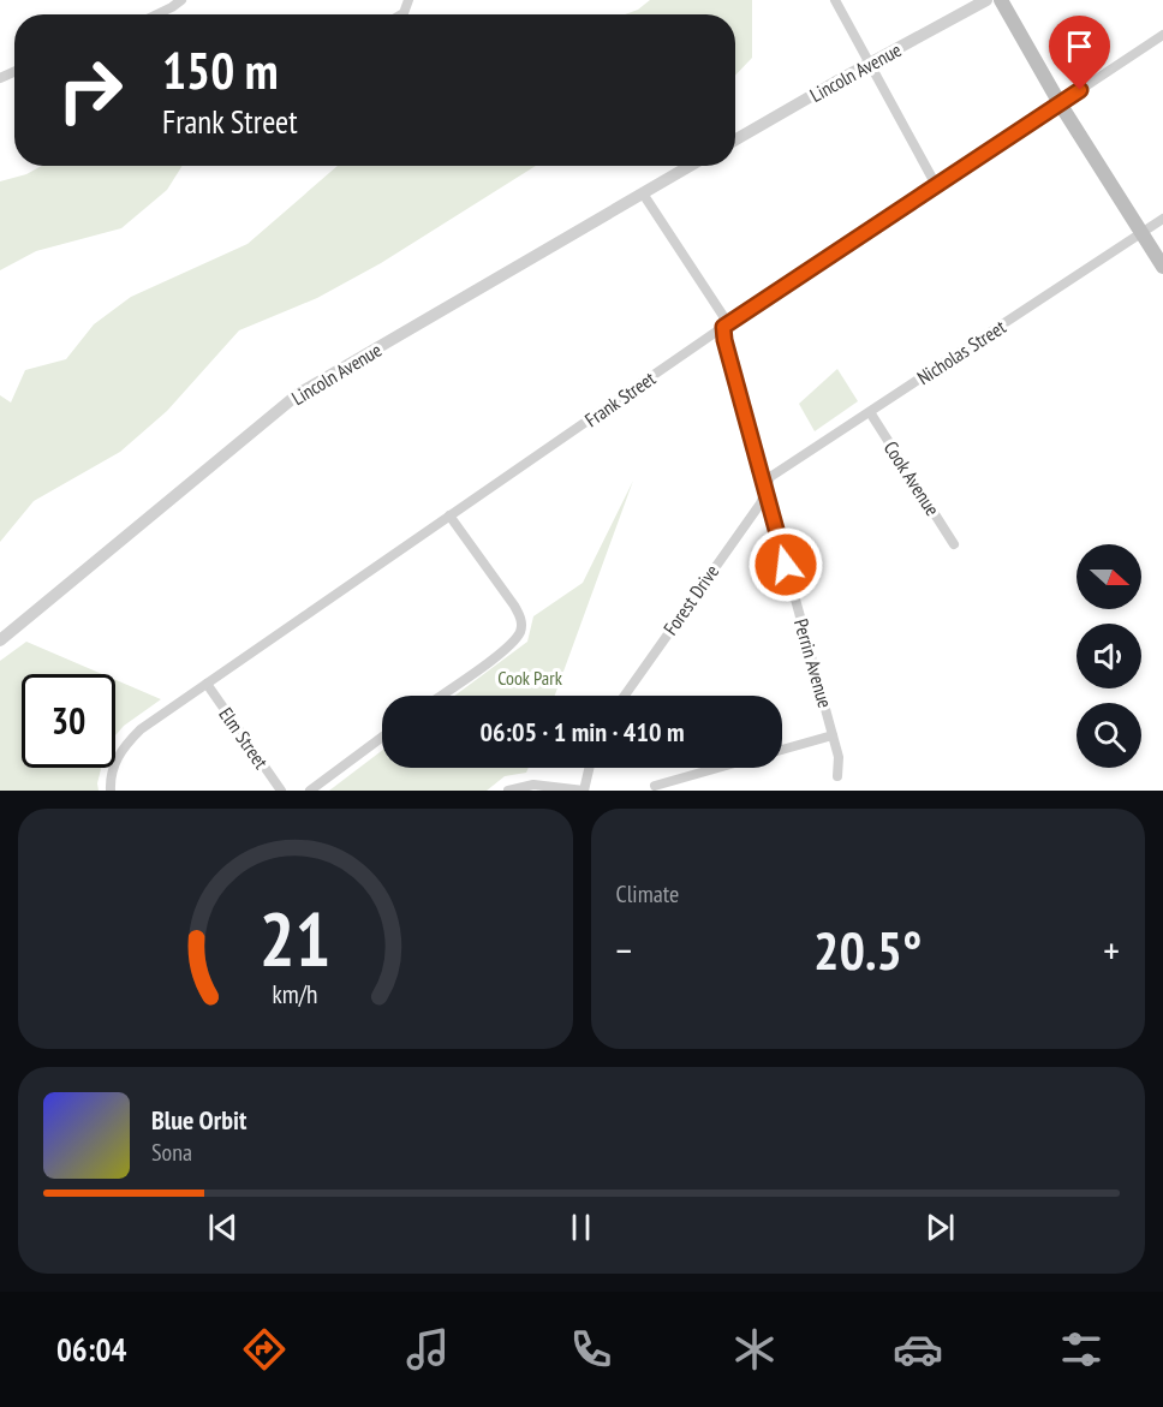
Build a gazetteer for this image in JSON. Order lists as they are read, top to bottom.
{
  "streets": {
    "street": [
      "Lincoln Avenue",
      "Nicholas Street",
      "Frank Street",
      "Cook Avenue",
      "Forest Drive",
      "Perrin Avenue",
      "Elm Street"
    ]
  },
  "crossings": [
    ["Lincoln Avenue", "Perrin Avenue"],
    ["Nicholas Street", "Cook Avenue"],
    ["Nicholas Street", "Forest Drive"],
    ["Nicholas Street", "Perrin Avenue"],
    ["Frank Street", "Perrin Avenue"],
    ["Frank Street", "Elm Street"],
    ["Forest Drive", "Perrin Avenue"]
  ],
  "parks": ["Cook Park"],
  "north": "right",
  "page": {
    "turn": ["150 m", "Frank Street"],
    "limit": "30",
    "trip": "06:05 · 1 min · 410 m",
    "tile": "Climate",
    "heat": ["−", "20.5°", "+"],
    "song": ["Blue Orbit", "Sona"],
    "tabs": "06:04",
    "gauge": ["21", "km/h"]
  }
}
